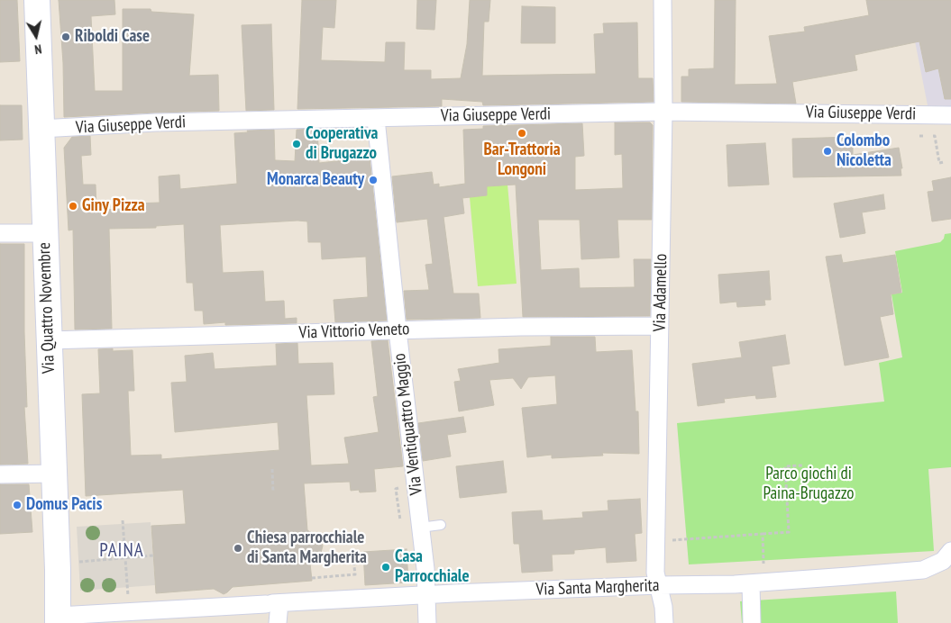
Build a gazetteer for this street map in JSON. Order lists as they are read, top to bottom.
{
  "streets": {
    "main road": ["Via Quattro Novembre"],
    "street": [
      "Via Giuseppe Verdi",
      "Via Adamello",
      "Via Vittorio Veneto",
      "Via Ventiquattro Maggio",
      "Via Santa Margherita"
    ]
  },
  "crossings": [
    ["Via Giuseppe Verdi", "Via Adamello"],
    ["Via Giuseppe Verdi", "Via Quattro Novembre"],
    ["Via Giuseppe Verdi", "Via Ventiquattro Maggio"],
    ["Via Adamello", "Via Vittorio Veneto"],
    ["Via Adamello", "Via Santa Margherita"],
    ["Via Quattro Novembre", "Via Vittorio Veneto"],
    ["Via Quattro Novembre", "Via Santa Margherita"],
    ["Via Vittorio Veneto", "Via Ventiquattro Maggio"],
    ["Via Ventiquattro Maggio", "Via Santa Margherita"]
  ],
  "districts": ["PAINA"],
  "parks": ["Parco giochi di Paina-Brugazzo"],
  "places": [
    "Riboldi Case",
    "Bar-Trattoria Longoni",
    "Cooperativa di Brugazzo",
    "Colombo Nicoletta",
    "Monarca Beauty",
    "Giny Pizza",
    "Domus Pacis",
    "Chiesa parrocchiale di Santa Margherita",
    "Casa Parrocchiale"
  ],
  "north": "bottom"
}
